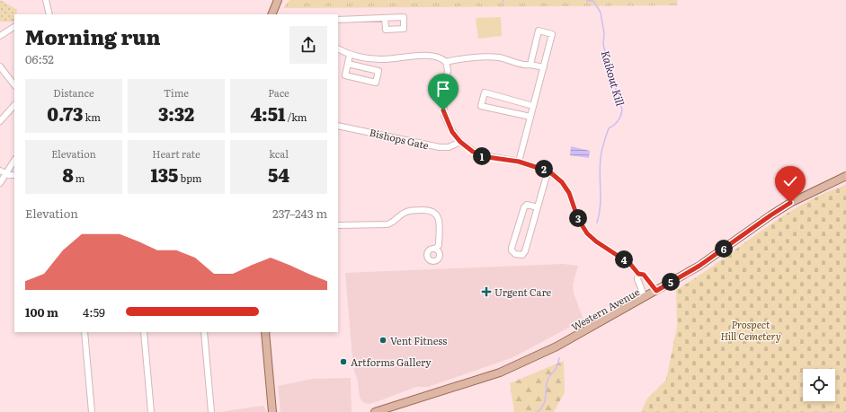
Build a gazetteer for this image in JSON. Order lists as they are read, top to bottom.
{
  "streets": {
    "main road": ["Western Avenue"],
    "street": ["Bishops Gate"]
  },
  "water": ["Kaikout Kill"],
  "parks": ["Prospect Hill Cemetery"],
  "places": {
    "health": ["Urgent Care"],
    "other": ["Vent Fitness", "Artforms Gallery"]
  },
  "page": {
    "heading": ["Morning run", "06:52"],
    "stats": [
      ["Distance", "0.73 km"],
      ["Time", "3:32"],
      ["Pace", "4:51 /km"],
      ["Elevation", "8 m"],
      ["Heart rate", "135 bpm"],
      ["kcal", "54"]
    ],
    "pins": [
      "1",
      "2",
      "3",
      "6",
      "4",
      "5"
    ],
    "chart": ["Elevation", "237–243 m"],
    "list": [
      {
        "name": "100 m",
        "note": "4:59"
      }
    ]
  }
}
